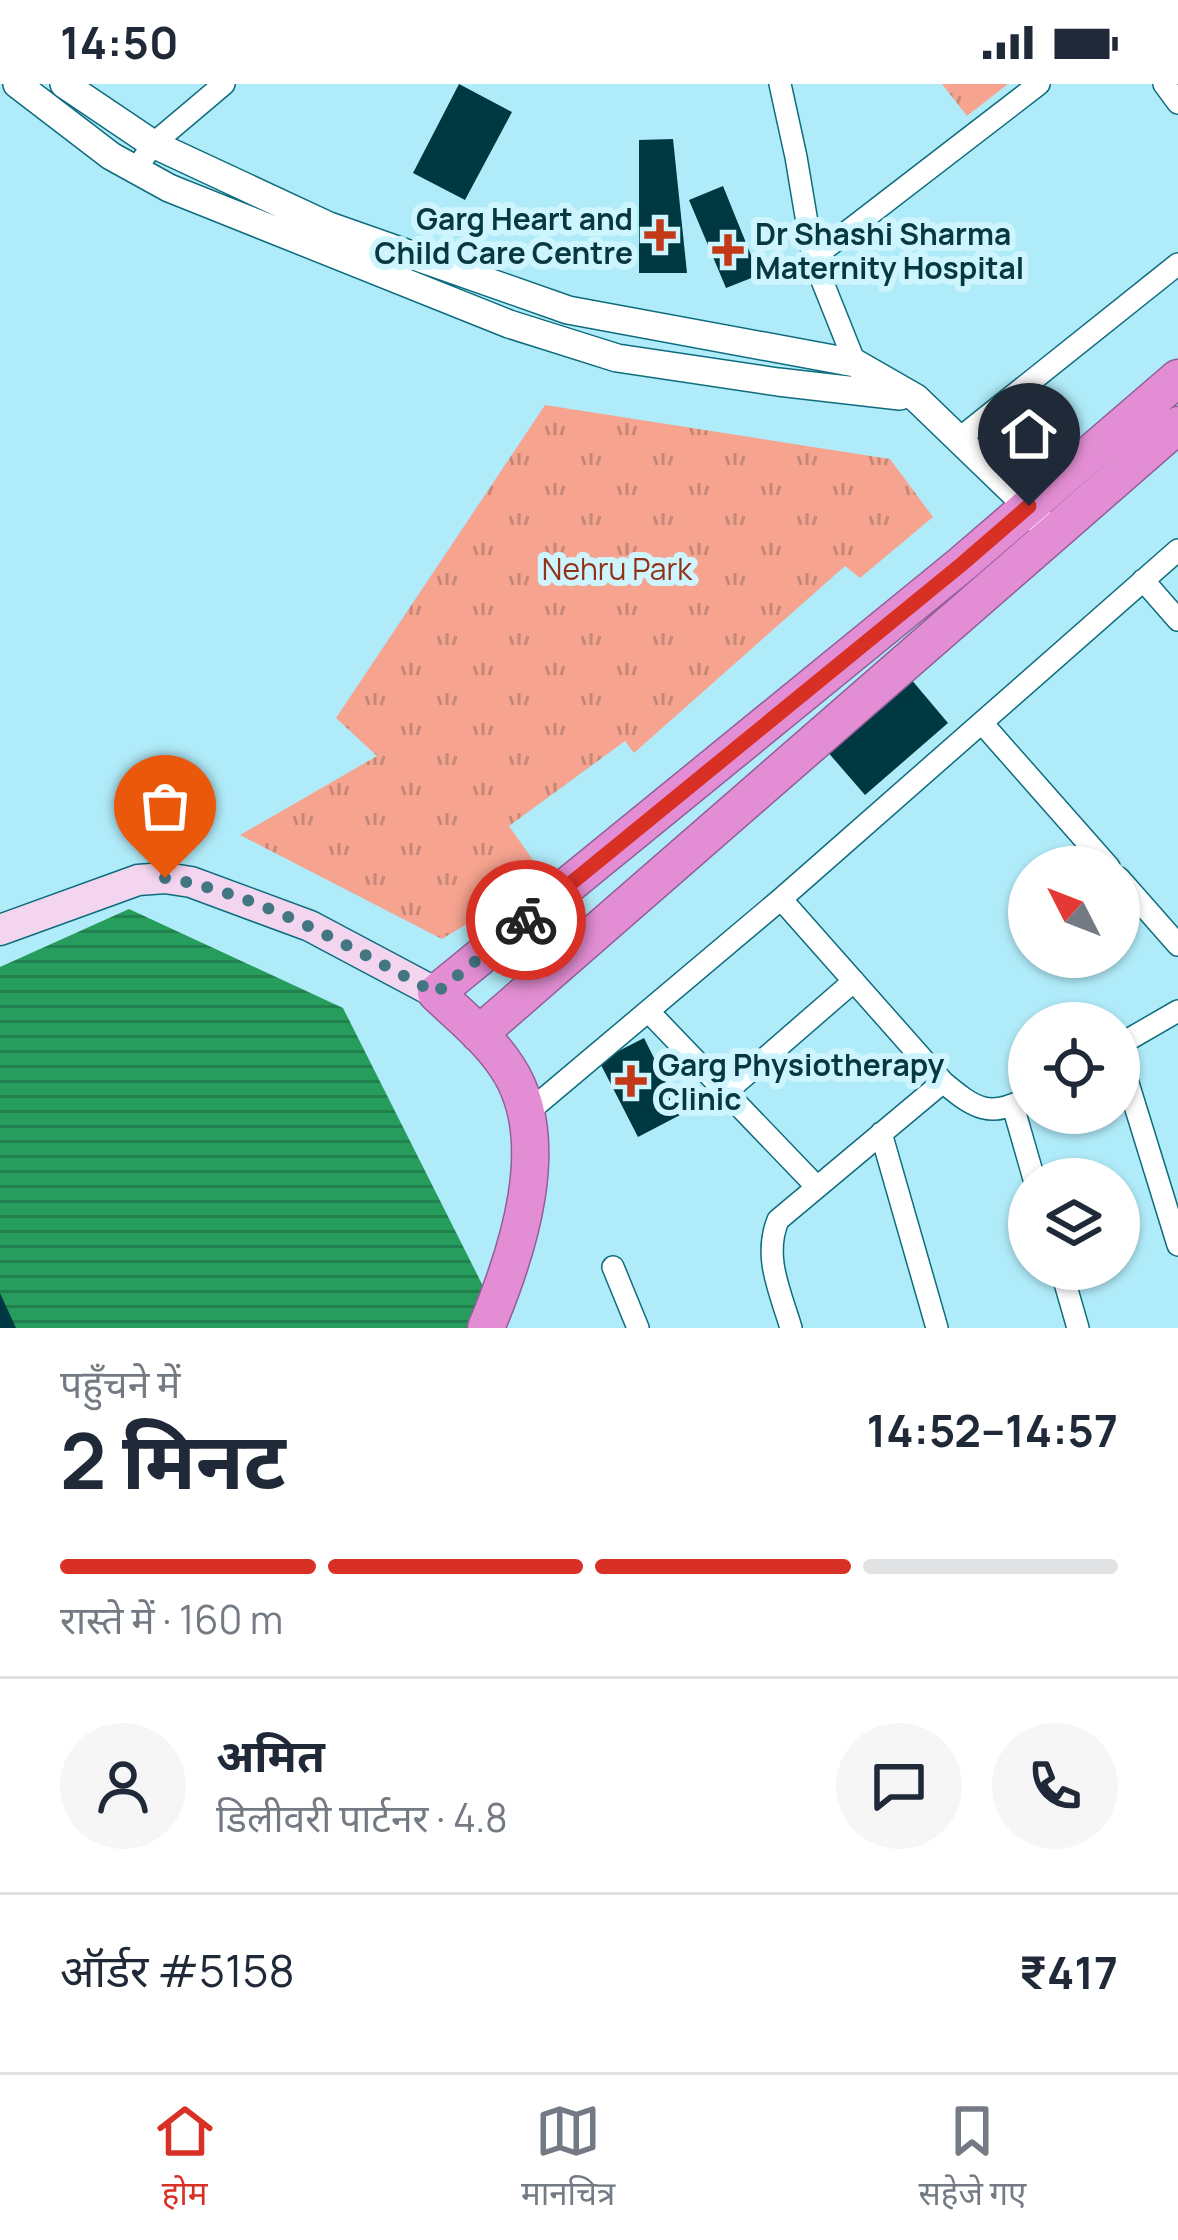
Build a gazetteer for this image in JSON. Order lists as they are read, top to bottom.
{
  "parks": ["Nehru Park"],
  "places": {
    "health": ["Garg Heart and Child Care Centre", "Dr Shashi Sharma Maternity Hospital", "Garg Physiotherapy Clinic"]
  },
  "north": "top left",
  "page": {
    "status": "14:50",
    "heading": ["2 मिनट", "पहुँचने में", "14:52–14:57"],
    "panel": [
      "अमित",
      "डिलीवरी पार्टनर · 4.8",
      "ऑर्डर #5158",
      "₹417"
    ],
    "bar": "रास्ते में · 160 m",
    "tabs": ["होम", "मानचित्र", "सहेजे गए"]
  }
}
